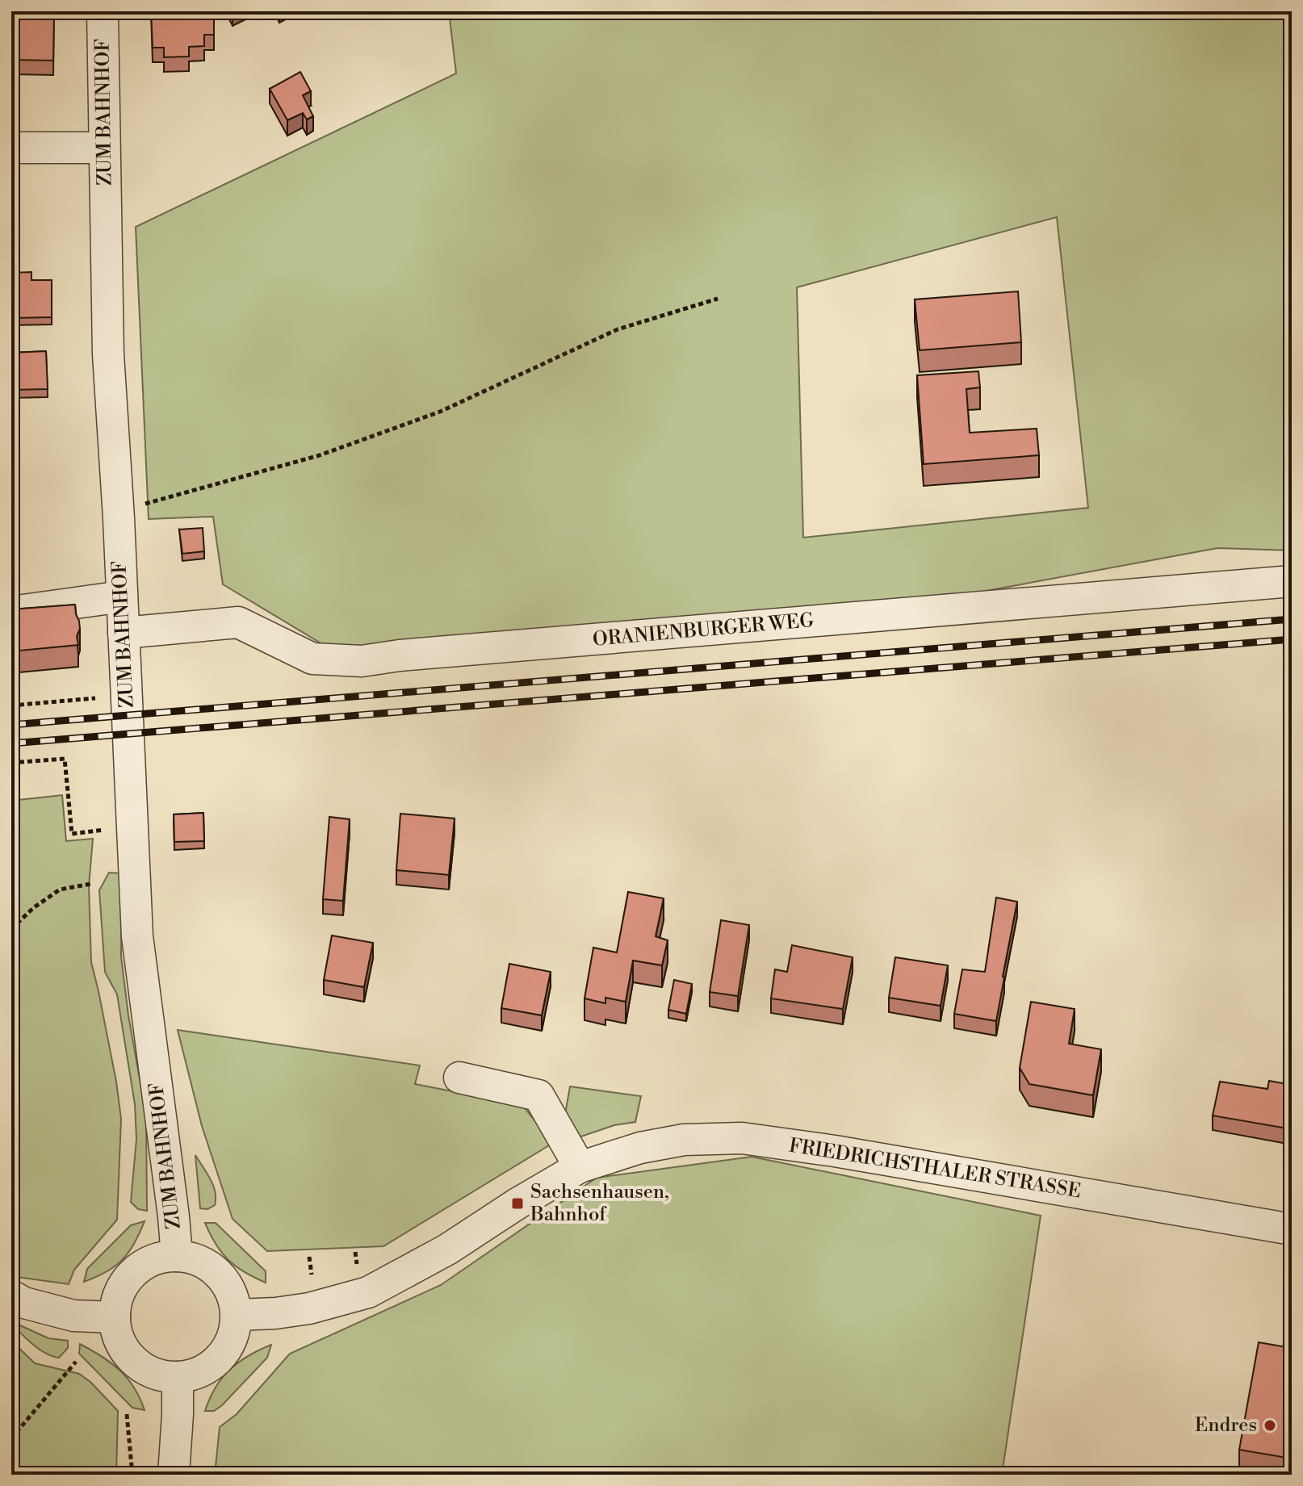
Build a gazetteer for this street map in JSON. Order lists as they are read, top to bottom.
{
  "streets": {
    "street": ["ZUM BAHNHOF", "ORANIENBURGER WEG", "FRIEDRICHSTHALER STRASSE"]
  },
  "crossings": [
    ["ZUM BAHNHOF", "ORANIENBURGER WEG"],
    ["ZUM BAHNHOF", "FRIEDRICHSTHALER STRASSE"]
  ],
  "places": {
    "transit": ["Sachsenhausen, Bahnhof"],
    "other": ["Endres"]
  }
}
